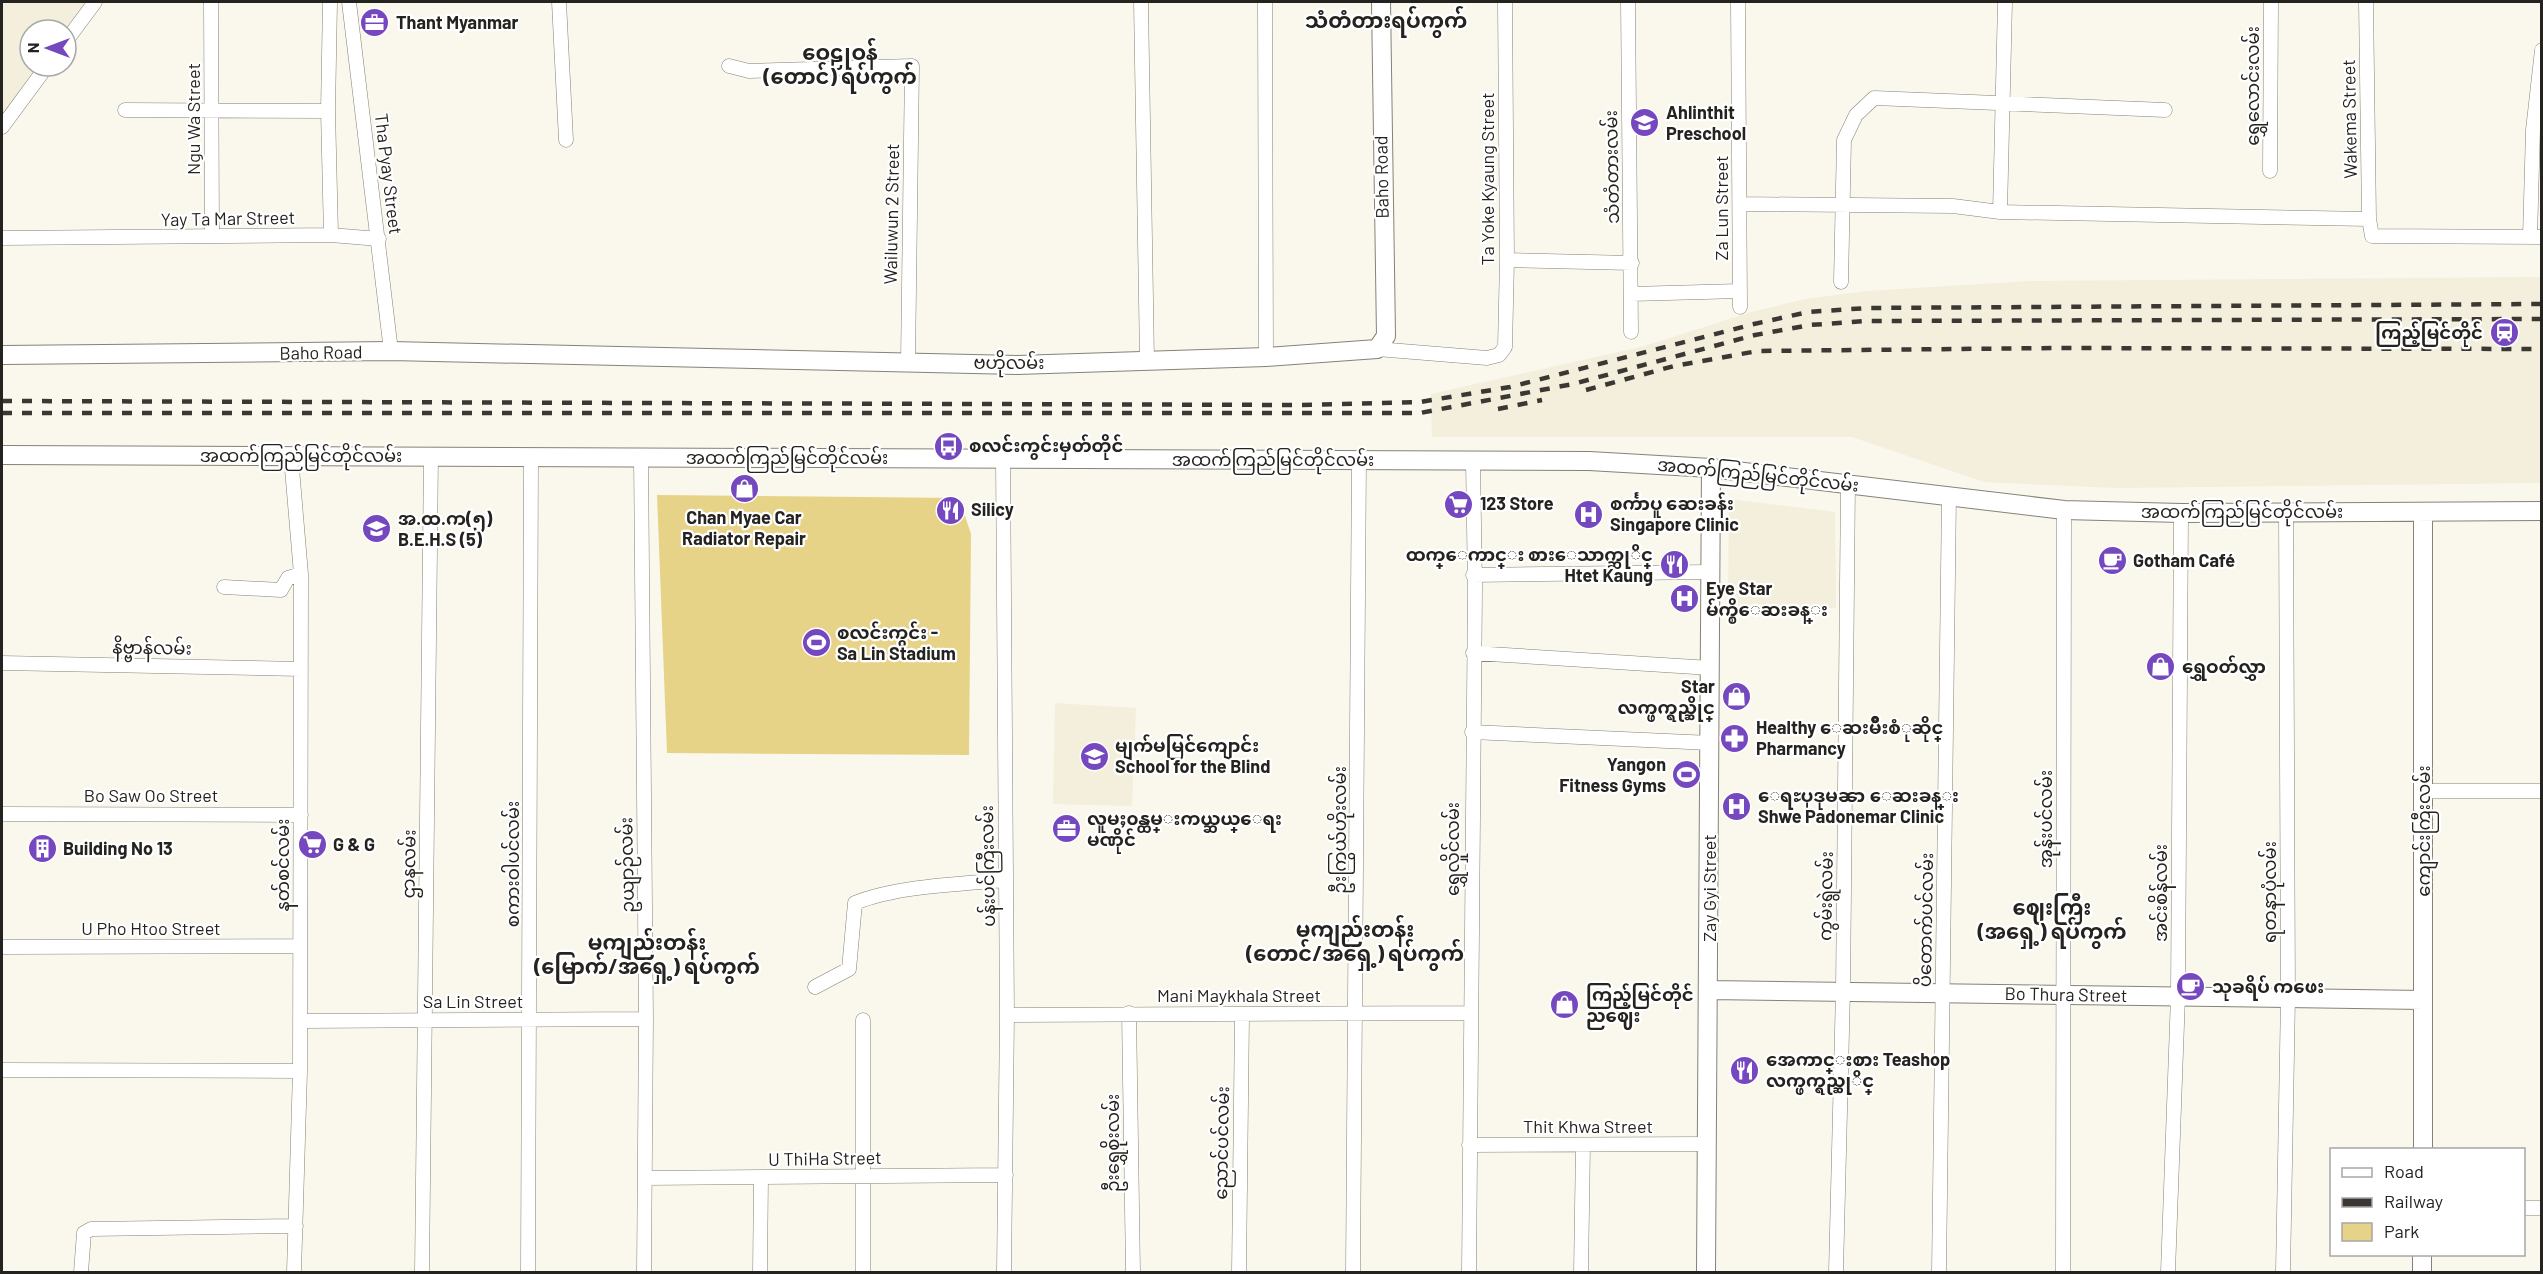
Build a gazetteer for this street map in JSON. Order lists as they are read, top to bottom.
{
  "streets": {
    "main road": [
      "Baho Road",
      "ဗဟိုလမ်း",
      "အထက်ကြည်မြင်တိုင်လမ်း",
      "ကျောင်းကြီးလမ်း",
      "Zay Gyi Street",
      "Bo Thura Street"
    ],
    "street": [
      "ရွှေလောင်းလမ်း",
      "Ngu Wa Street",
      "Wakema Street",
      "သံတံတားလမ်း",
      "Tha Pyay Street",
      "Ta Yoke Kyaung Street",
      "Za Lun Street",
      "Wailuwun 2 Street",
      "Yay Ta Mar Street",
      "နိဗ္ဗာန်လမ်း",
      "Bo Saw Oo Street",
      "အုန်းပင်လမ်း",
      "ဦးကြွယ်ဟိုးလမ်း",
      "ရွှေလှိုင်လမ်း",
      "ဌာနလမ်း",
      "စကားဝါပင်လမ်း",
      "နတ်စင်လမ်း",
      "ဥယျာဉ်လမ်း",
      "ပန်းပင်ကြီးလမ်း",
      "ရတနာပုံလမ်း",
      "အင်းစိန်လမ်း",
      "ကွမ်းရွဲလမ်း",
      "ပိတောက်ပင်လမ်း",
      "U Pho Htoo Street",
      "Mani Maykhala Street",
      "Sa Lin Street",
      "Thit Khwa Street",
      "ဦးရွှေစိုးလမ်း",
      "ညောင်ပင်လမ်း",
      "U ThiHa Street"
    ]
  },
  "crossings": [
    ["Ngu Wa Street", "Yay Ta Mar Street"],
    ["Tha Pyay Street", "Baho Road"],
    ["Tha Pyay Street", "Yay Ta Mar Street"],
    ["Baho Road", "Ta Yoke Kyaung Street"],
    ["Baho Road", "ဗဟိုလမ်း"],
    ["Ta Yoke Kyaung Street", "ဗဟိုလမ်း"],
    ["Wailuwun 2 Street", "ဗဟိုလမ်း"],
    ["အထက်ကြည်မြင်တိုင်လမ်း", "အုန်းပင်လမ်း"],
    ["အထက်ကြည်မြင်တိုင်လမ်း", "ဦးကြွယ်ဟိုးလမ်း"],
    ["အထက်ကြည်မြင်တိုင်လမ်း", "ကျောင်းကြီးလမ်း"],
    ["အထက်ကြည်မြင်တိုင်လမ်း", "ရွှေလှိုင်လမ်း"],
    ["အထက်ကြည်မြင်တိုင်လမ်း", "ဌာနလမ်း"],
    ["အထက်ကြည်မြင်တိုင်လမ်း", "စကားဝါပင်လမ်း"],
    ["အထက်ကြည်မြင်တိုင်လမ်း", "နတ်စင်လမ်း"],
    ["အထက်ကြည်မြင်တိုင်လမ်း", "ဥယျာဉ်လမ်း"],
    ["အထက်ကြည်မြင်တိုင်လမ်း", "ပန်းပင်ကြီးလမ်း"],
    ["အထက်ကြည်မြင်တိုင်လမ်း", "Zay Gyi Street"],
    ["အထက်ကြည်မြင်တိုင်လမ်း", "ရတနာပုံလမ်း"],
    ["အထက်ကြည်မြင်တိုင်လမ်း", "အင်းစိန်လမ်း"],
    ["အထက်ကြည်မြင်တိုင်လမ်း", "ကွမ်းရွဲလမ်း"],
    ["အထက်ကြည်မြင်တိုင်လမ်း", "ပိတောက်ပင်လမ်း"],
    ["နိဗ္ဗာန်လမ်း", "နတ်စင်လမ်း"],
    ["Bo Saw Oo Street", "နတ်စင်လမ်း"],
    ["အုန်းပင်လမ်း", "Bo Thura Street"],
    ["ဦးကြွယ်ဟိုးလမ်း", "Mani Maykhala Street"],
    ["ကျောင်းကြီးလမ်း", "Bo Thura Street"],
    ["ရွှေလှိုင်လမ်း", "Mani Maykhala Street"],
    ["ရွှေလှိုင်လမ်း", "Thit Khwa Street"],
    ["ဌာနလမ်း", "Sa Lin Street"],
    ["စကားဝါပင်လမ်း", "Sa Lin Street"],
    ["နတ်စင်လမ်း", "U Pho Htoo Street"],
    ["နတ်စင်လမ်း", "Sa Lin Street"],
    ["ဥယျာဉ်လမ်း", "Sa Lin Street"],
    ["ဥယျာဉ်လမ်း", "U ThiHa Street"],
    ["ပန်းပင်ကြီးလမ်း", "Mani Maykhala Street"],
    ["ပန်းပင်ကြီးလမ်း", "U ThiHa Street"],
    ["Zay Gyi Street", "Bo Thura Street"],
    ["Zay Gyi Street", "Thit Khwa Street"],
    ["ရတနာပုံလမ်း", "Bo Thura Street"],
    ["အင်းစိန်လမ်း", "Bo Thura Street"],
    ["ကွမ်းရွဲလမ်း", "Bo Thura Street"],
    ["ပိတောက်ပင်လမ်း", "Bo Thura Street"],
    ["Mani Maykhala Street", "ဦးရွှေစိုးလမ်း"],
    ["Mani Maykhala Street", "ညောင်ပင်လမ်း"]
  ],
  "districts": [
    "သံတံတားရပ်ကွက်",
    "ဝေဠုဝန် (တောင်) ရပ်ကွက်",
    "ဈေးကြီး (အရှေ့) ရပ်ကွက်",
    "မကျည်းတန်း (တောင်/အရှေ့) ရပ်ကွက်",
    "မကျည်းတန်း (မြောက်/အရှေ့) ရပ်ကွက်"
  ],
  "places": {
    "office": ["Thant Myanmar", "လူမႈ၀န္ထမ္းကယ္ဆယ္ေရး မဏိုင်"],
    "school or university": ["Ahlinthit Preschool", "အ.ထ.က(၅) B.E.H.S (5)", "မျက်မမြင်ကျောင်း School for the Blind"],
    "station": ["ကြည့်မြင်တိုင်"],
    "bus stop": ["စလင်းကွင်းမှတ်တိုင်"],
    "shop": [
      "Chan Myae Car Radiator Repair",
      "ရွှေဝတ်လွှာ",
      "Star လက္ဖက္ရည္ဆိုင္",
      "ကြည့်မြင်တိုင် ညဈေး"
    ],
    "supermarket": ["123 Store", "G & G"],
    "restaurant": ["Silicy", "ထက္ေကာင္း စားေသာက္ဆုိင္ Htet Kaung", "အေကာင္းစား Teashop လက္ဖက္ရည္ဆုိင္"],
    "hospital": ["စင်္ကာပူ ဆေးခန်း Singapore Clinic", "Eye Star မ်က္စိေဆးခန္း", "ေရႊပုဒုမၼာ ေဆးခန္း Shwe Padonemar Clinic"],
    "cafe": ["Gotham Café", "သုခရိပ် ကဖေး"],
    "sports": ["စလင်းကွင်း - Sa Lin Stadium", "Yangon Fitness Gyms"],
    "pharmacy": ["Healthy ေဆးမ်ိဳးစံုဆိုင္ Pharmancy"],
    "building": ["Building No 13"]
  },
  "legend": ["Road", "Railway", "Park"],
  "north": "left"
}
